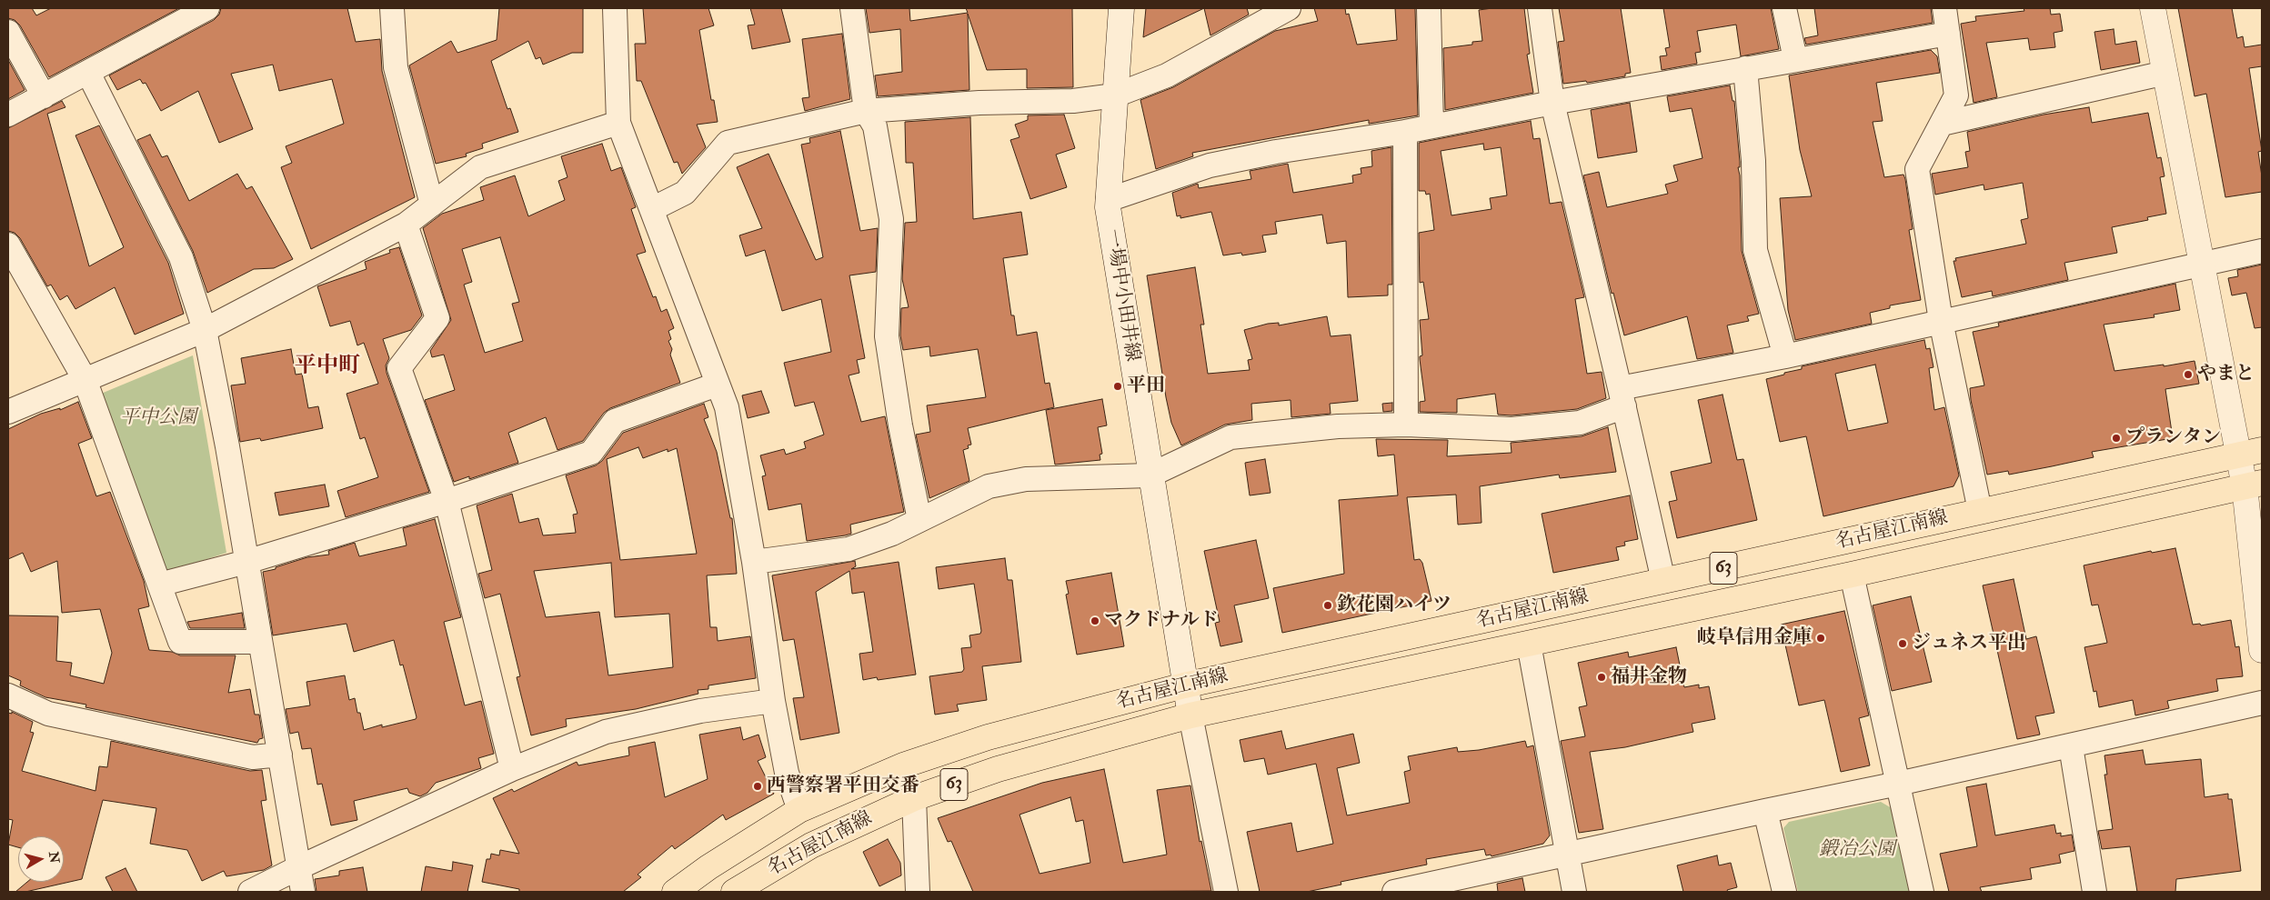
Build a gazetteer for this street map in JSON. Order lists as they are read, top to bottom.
{
  "streets": {
    "main road": ["一場中小田井線", "名古屋江南線", "63"]
  },
  "crossings": [
    ["一場中小田井線", "名古屋江南線"]
  ],
  "districts": ["平中町"],
  "parks": ["平中公園", "鍛冶公園"],
  "places": [
    "やまと",
    "平田",
    "プランタン",
    "欽花園ハイツ",
    "マクドナルド",
    "岐阜信用金庫",
    "ジュネス平出",
    "福井金物",
    "西警察署平田交番"
  ],
  "north": "right"
}
